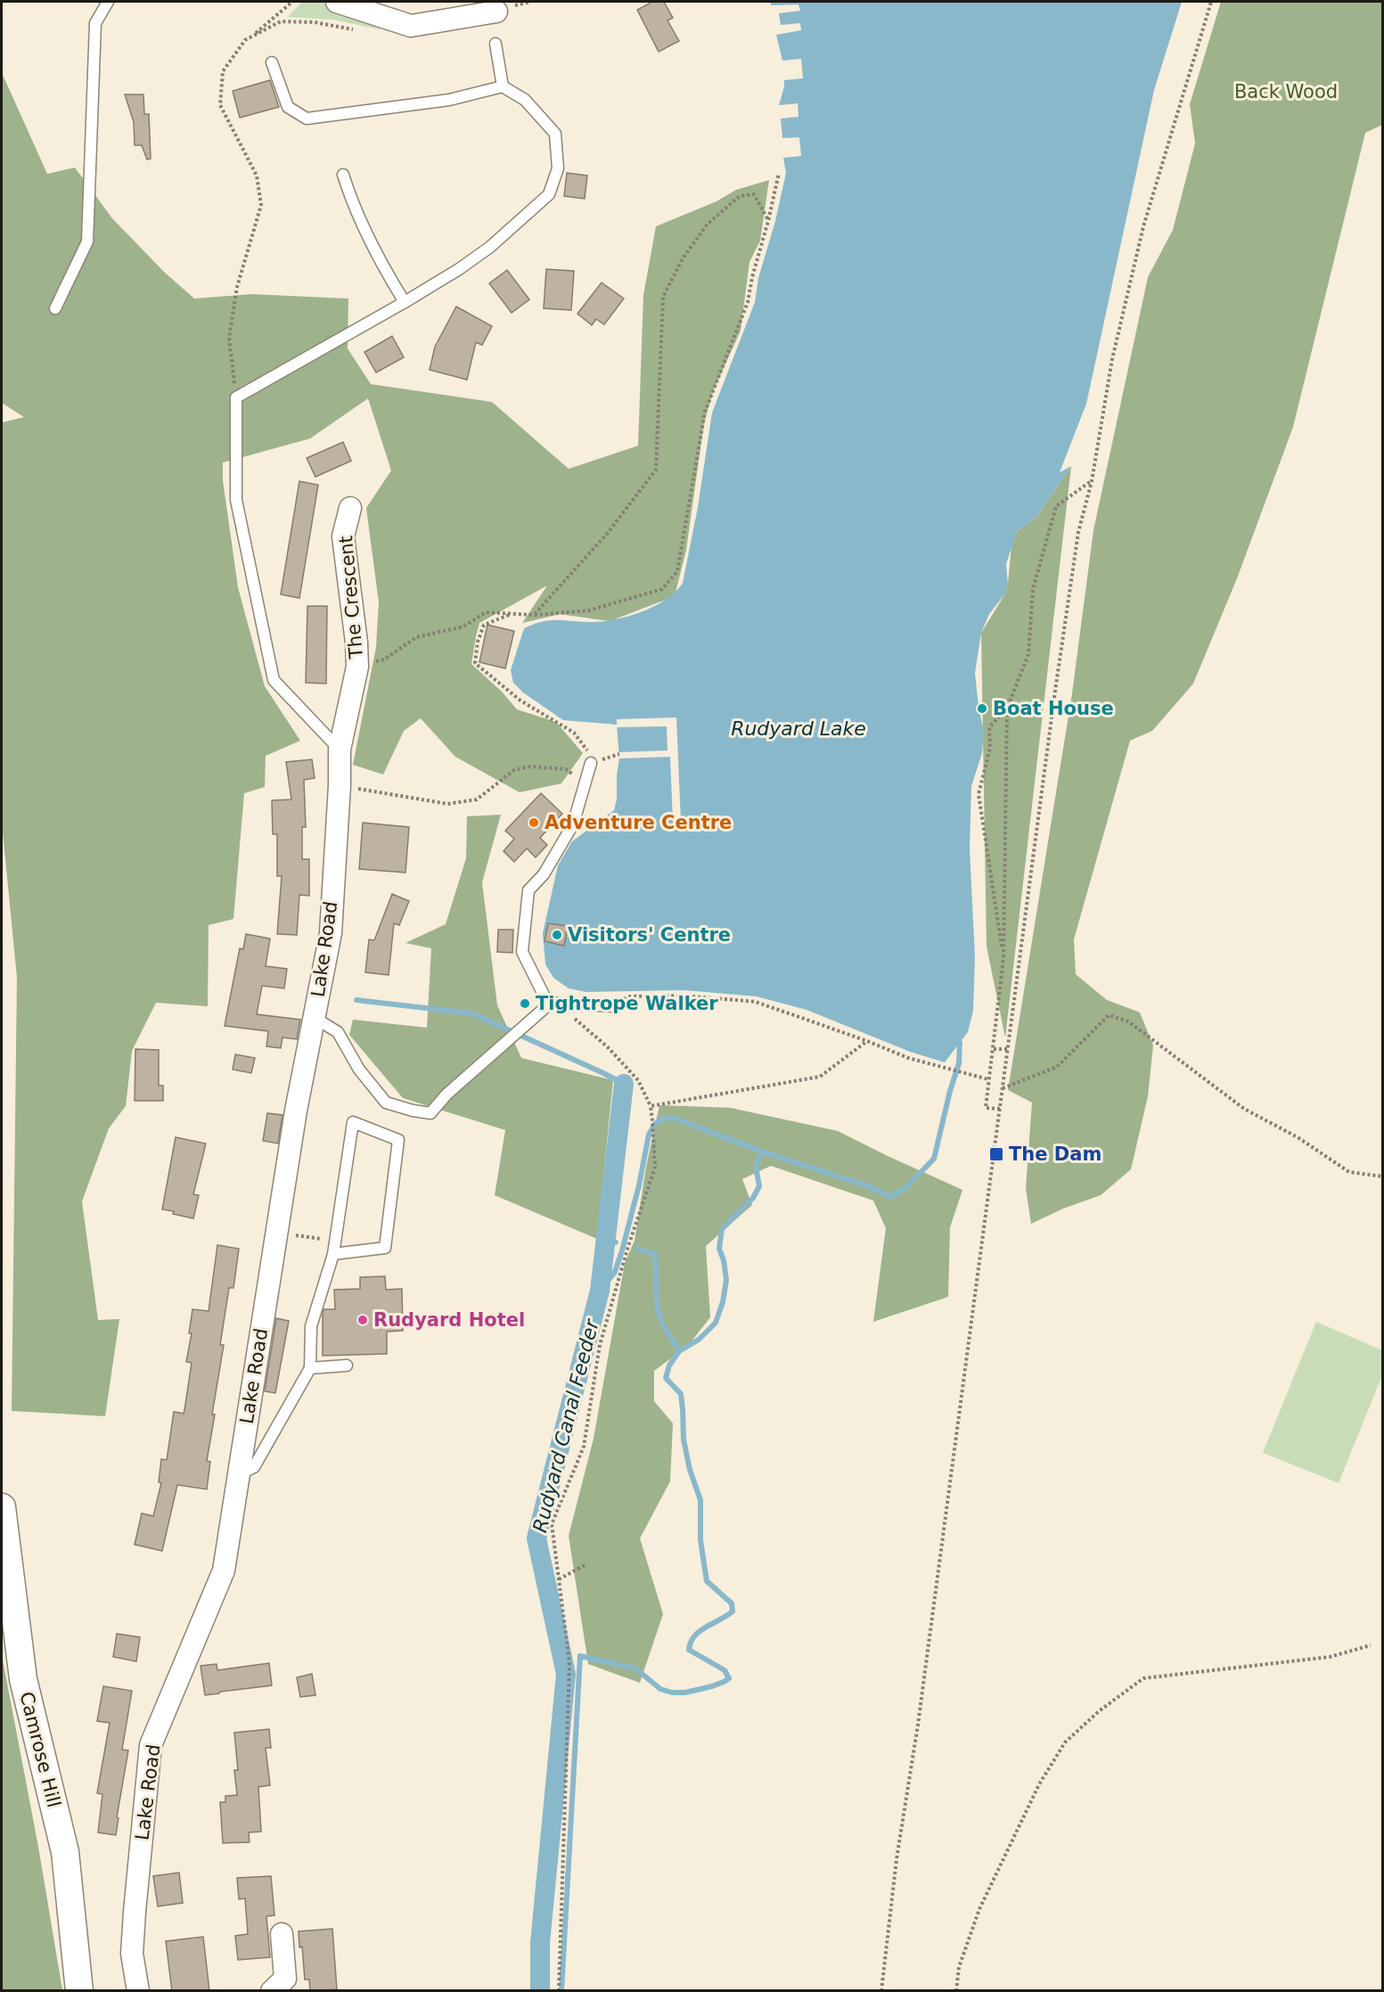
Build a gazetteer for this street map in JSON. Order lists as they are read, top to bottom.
{
  "streets": {
    "street": ["The Crescent", "Lake Road", "Camrose Hill"]
  },
  "crossings": [
    ["The Crescent", "Lake Road"]
  ],
  "water": ["Rudyard Lake", "Rudyard Canal Feeder"],
  "parks": ["Back Wood"],
  "places": {
    "other": [
      "Boat House",
      "Adventure Centre",
      "Visitors' Centre",
      "Tightrope Walker",
      "Rudyard Hotel"
    ],
    "transit": ["The Dam"]
  }
}
